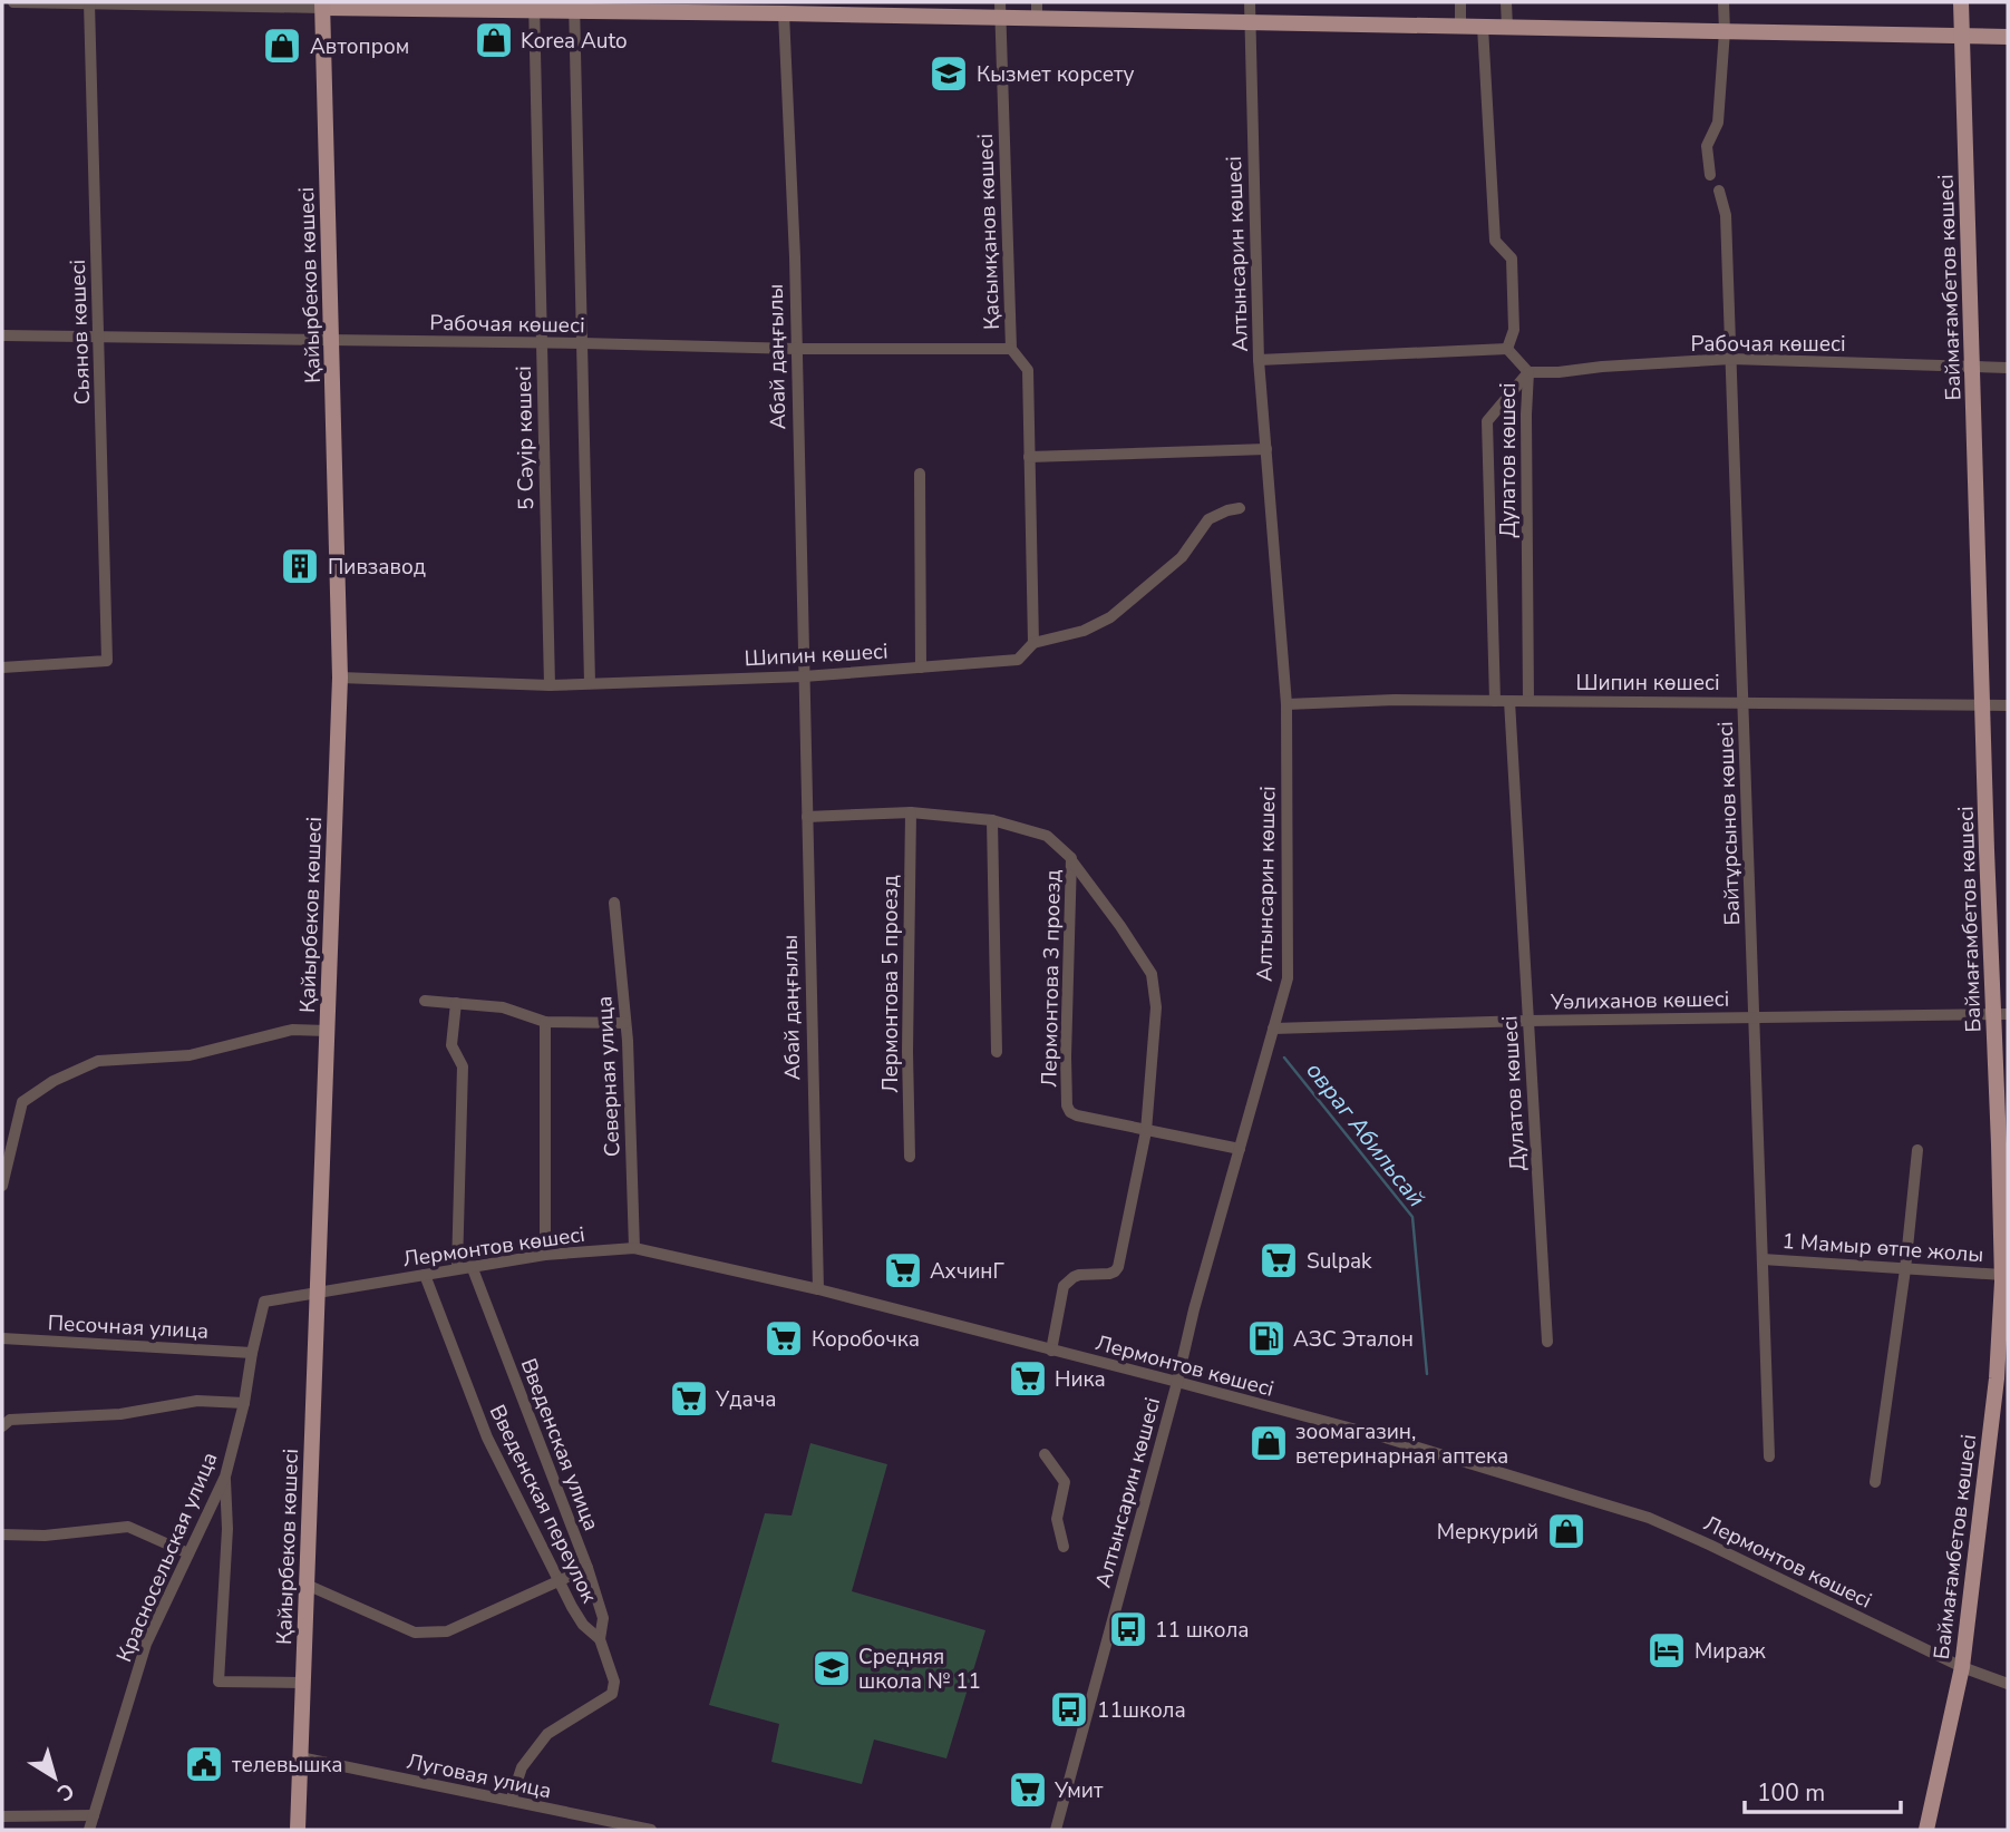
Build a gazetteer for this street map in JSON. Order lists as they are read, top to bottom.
{
  "streets": {
    "main road": ["Қайырбеков көшесі", "Баймағамбетов көшесі"],
    "street": [
      "Қасымқанов көшесі",
      "Алтынсарин көшесі",
      "Рабочая көшесі",
      "Сьянов көшесі",
      "Абай даңғылы",
      "5 Сәуір көшесі",
      "Дулатов көшесі",
      "Шипин көшесі",
      "Байтұрсынов көшесі",
      "Лермонтова 3 проезд",
      "Лермонтова 5 проезд",
      "Уәлиханов көшесі",
      "Северная улица",
      "Лермонтов көшесі",
      "1 Мамыр өтпе жолы",
      "Песочная улица",
      "Введенская улица",
      "Введенская переулок",
      "Красносельская улица",
      "Луговая улица"
    ]
  },
  "crossings": [
    ["Қасымқанов көшесі", "Рабочая көшесі"],
    ["Қасымқанов көшесі", "Шипин көшесі"],
    ["Алтынсарин көшесі", "Шипин көшесі"],
    ["Алтынсарин көшесі", "Лермонтова 3 проезд"],
    ["Алтынсарин көшесі", "Уәлиханов көшесі"],
    ["Алтынсарин көшесі", "Лермонтов көшесі"],
    ["Қайырбеков көшесі", "Рабочая көшесі"],
    ["Қайырбеков көшесі", "Шипин көшесі"],
    ["Қайырбеков көшесі", "Лермонтов көшесі"],
    ["Қайырбеков көшесі", "Красносельская улица"],
    ["Қайырбеков көшесі", "Луговая улица"],
    ["Баймағамбетов көшесі", "Рабочая көшесі"],
    ["Баймағамбетов көшесі", "Шипин көшесі"],
    ["Баймағамбетов көшесі", "Уәлиханов көшесі"],
    ["Баймағамбетов көшесі", "Лермонтов көшесі"],
    ["Баймағамбетов көшесі", "1 Мамыр өтпе жолы"],
    ["Рабочая көшесі", "Сьянов көшесі"],
    ["Рабочая көшесі", "Абай даңғылы"],
    ["Рабочая көшесі", "5 Сәуір көшесі"],
    ["Рабочая көшесі", "Дулатов көшесі"],
    ["Рабочая көшесі", "Байтұрсынов көшесі"],
    ["Абай даңғылы", "Шипин көшесі"],
    ["Абай даңғылы", "Лермонтов көшесі"],
    ["5 Сәуір көшесі", "Шипин көшесі"],
    ["Дулатов көшесі", "Шипин көшесі"],
    ["Дулатов көшесі", "Уәлиханов көшесі"],
    ["Шипин көшесі", "Байтұрсынов көшесі"],
    ["Байтұрсынов көшесі", "Уәлиханов көшесі"],
    ["Байтұрсынов көшесі", "1 Мамыр өтпе жолы"],
    ["Северная улица", "Лермонтов көшесі"],
    ["Лермонтов көшесі", "Введенская улица"],
    ["Лермонтов көшесі", "Введенская переулок"],
    ["Лермонтов көшесі", "Красносельская улица"],
    ["Песочная улица", "Красносельская улица"],
    ["Введенская улица", "Введенская переулок"],
    ["Введенская переулок", "Луговая улица"]
  ],
  "water": ["овраг Абильсай"],
  "places": {
    "shop": [
      "Korea Auto",
      "Автопром",
      "зоомагазин, ветеринарная аптека",
      "Меркурий"
    ],
    "school or university": ["Кызмет корсету", "Средняя школа № 11"],
    "building": ["Пивзавод"],
    "supermarket": [
      "Sulpak",
      "АхчинГ",
      "Коробочка",
      "Ника",
      "Удача",
      "Умит"
    ],
    "fuel station": ["АЗС Эталон"],
    "bus stop": ["11 школа", "11школа"],
    "hotel": ["Мираж"],
    "public building": ["телевышка"]
  },
  "scale_bar": "100 m",
  "north": "bottom right"
}
